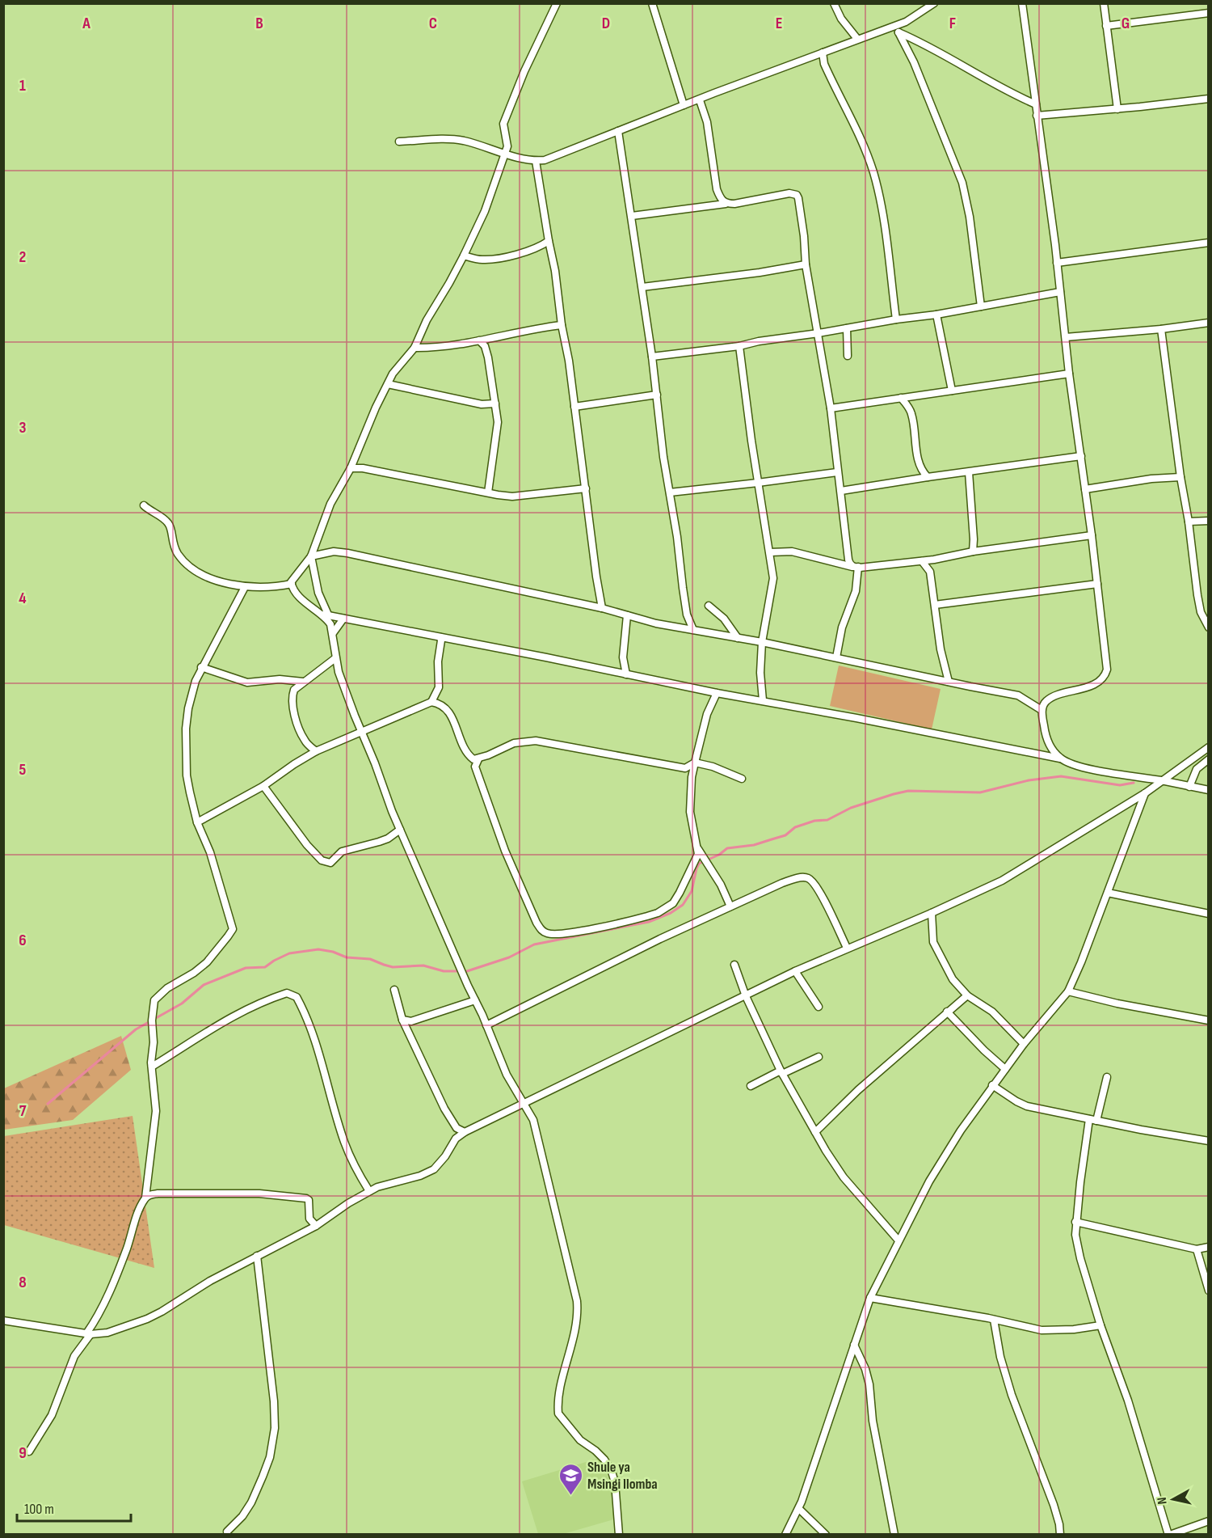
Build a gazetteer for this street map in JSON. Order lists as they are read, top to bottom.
{
  "places": {
    "school or university": ["Shule ya Msingi Ilomba"]
  },
  "scale_bar": "100 m",
  "north": "left",
  "grid": {
    "columns": [
      "A",
      "B",
      "C",
      "D",
      "E",
      "F",
      "G"
    ],
    "rows": [
      "1",
      "2",
      "3",
      "4",
      "5",
      "6",
      "7",
      "8",
      "9"
    ]
  }
}
